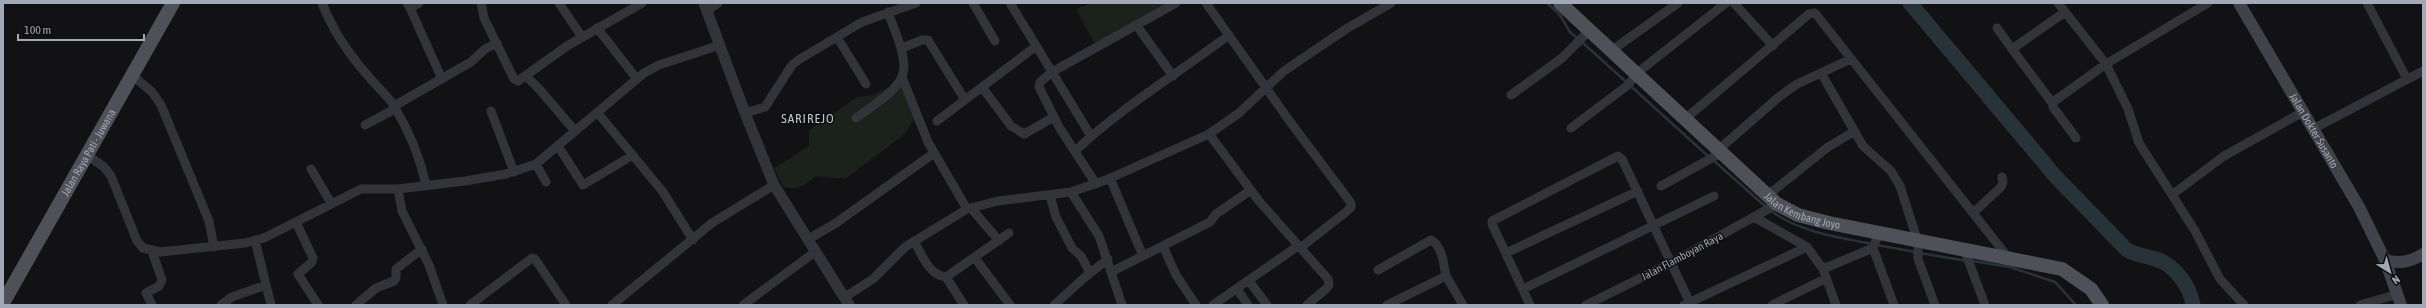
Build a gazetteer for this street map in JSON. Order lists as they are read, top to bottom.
{
  "streets": {
    "main road": ["Jalan Dokter Susanto", "Jalan Raya Pati - Juwana", "Jalan Kembang Joyo"],
    "street": ["Jalan Flamboyan Raya"]
  },
  "crossings": [
    ["Jalan Kembang Joyo", "Jalan Flamboyan Raya"]
  ],
  "districts": ["SARIREJO"],
  "scale_bar": "100 m",
  "north": "bottom right"
}
